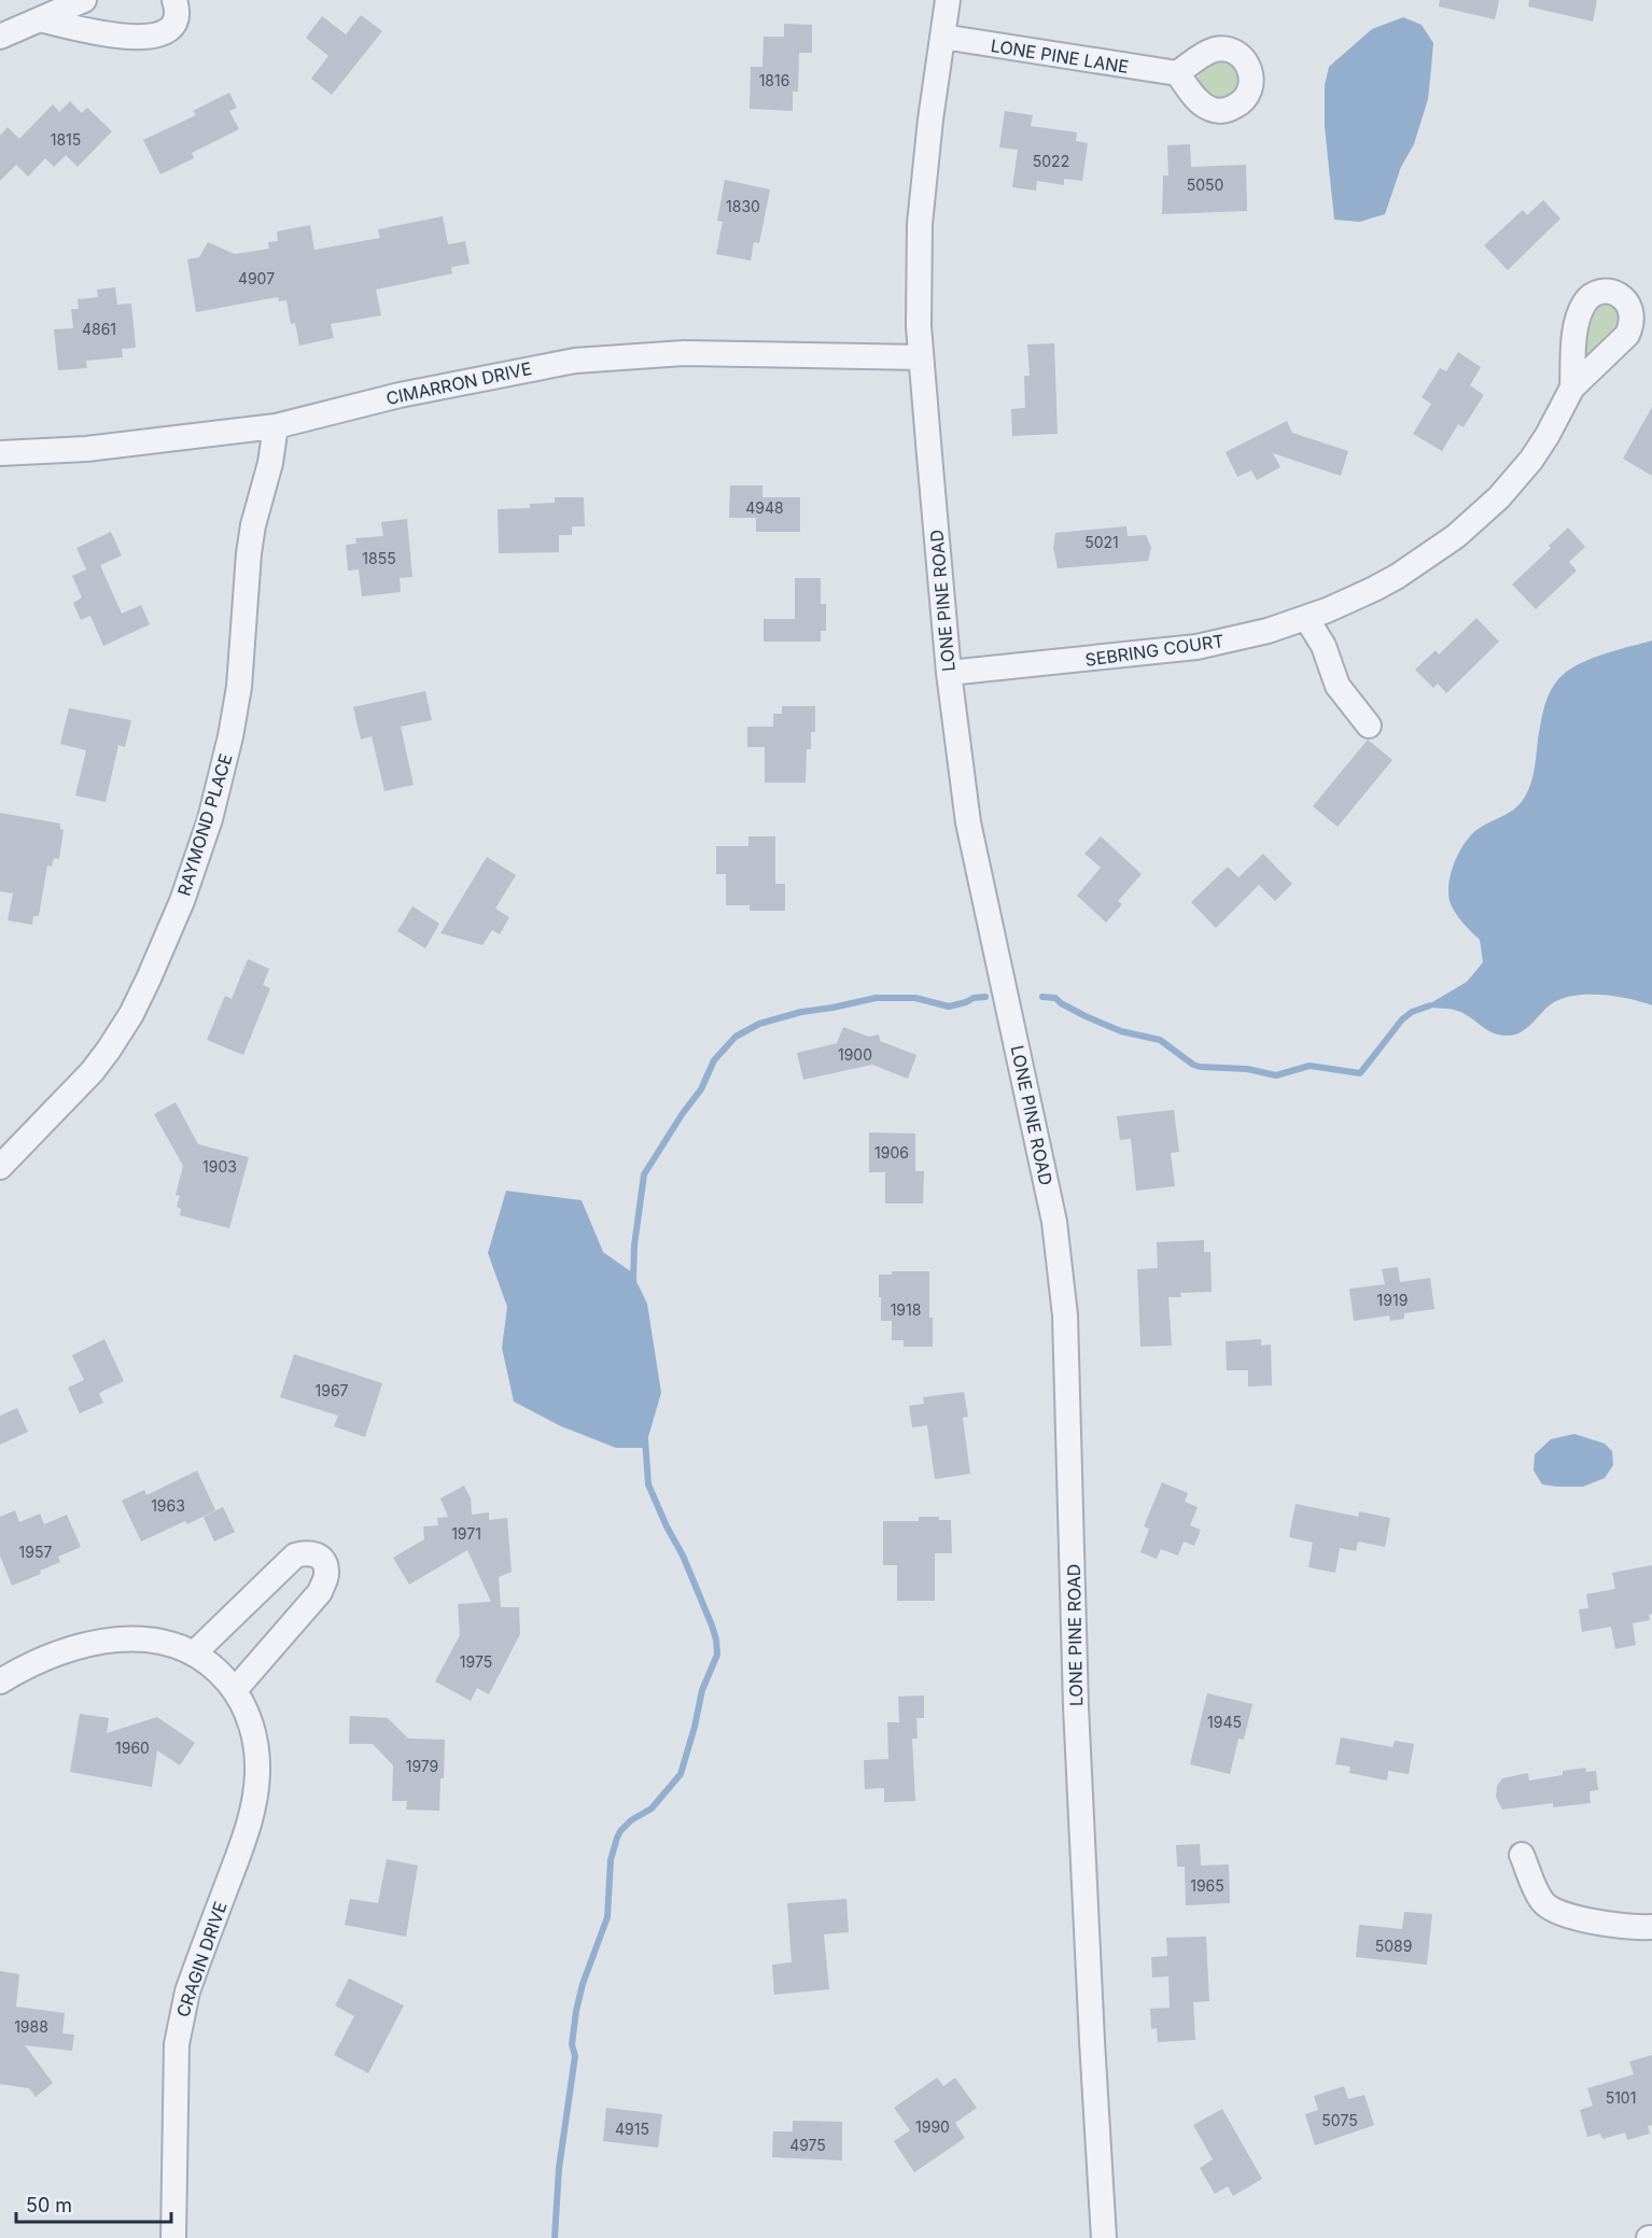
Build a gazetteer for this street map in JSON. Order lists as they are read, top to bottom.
{
  "streets": {
    "street": [
      "LONE PINE LANE",
      "CIMARRON DRIVE",
      "LONE PINE ROAD",
      "SEBRING COURT",
      "RAYMOND PLACE",
      "CRAGIN DRIVE"
    ]
  },
  "crossings": [
    ["LONE PINE LANE", "LONE PINE ROAD"],
    ["CIMARRON DRIVE", "LONE PINE ROAD"],
    ["CIMARRON DRIVE", "RAYMOND PLACE"],
    ["LONE PINE ROAD", "SEBRING COURT"]
  ],
  "house_numbers": [
    "1816",
    "1815",
    "5022",
    "5050",
    "1830",
    "4907",
    "4861",
    "4948",
    "5021",
    "1855",
    "1900",
    "1906",
    "1903",
    "1919",
    "1918",
    "1967",
    "1963",
    "1971",
    "1957",
    "1975",
    "1945",
    "1960",
    "1979",
    "1965",
    "5089",
    "1988",
    "5101",
    "5075",
    "1990",
    "4915",
    "4975"
  ],
  "scale_bar": "50 m"
}
